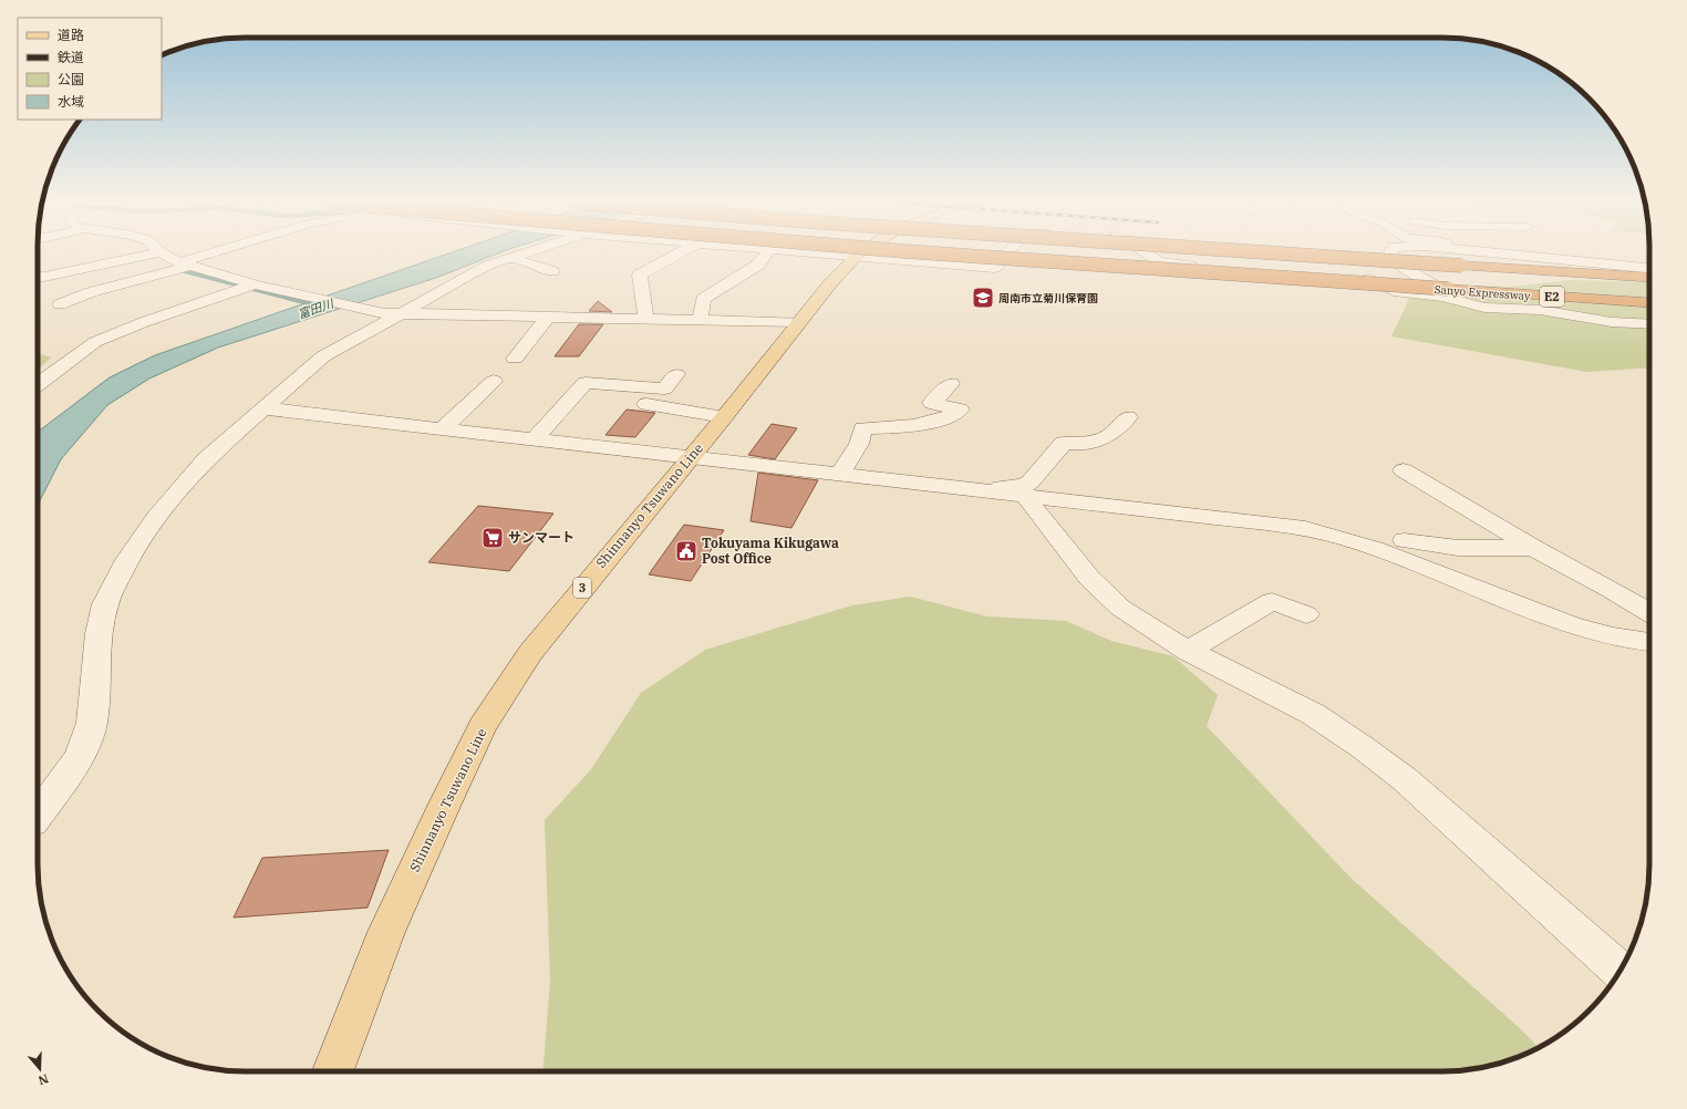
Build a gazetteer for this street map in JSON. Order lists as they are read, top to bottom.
{
  "streets": {
    "highway": ["Sanyo Expressway", "E2"],
    "main road": ["Shinnanyo Tsuwano Line", "3"]
  },
  "water": ["富田川"],
  "places": {
    "school or university": ["周南市立菊川保育園"],
    "supermarket": ["サンマート"],
    "public building": ["Tokuyama Kikugawa Post Office"]
  },
  "legend": [
    "道路",
    "鉄道",
    "公園",
    "水域"
  ],
  "north": "bottom"
}
